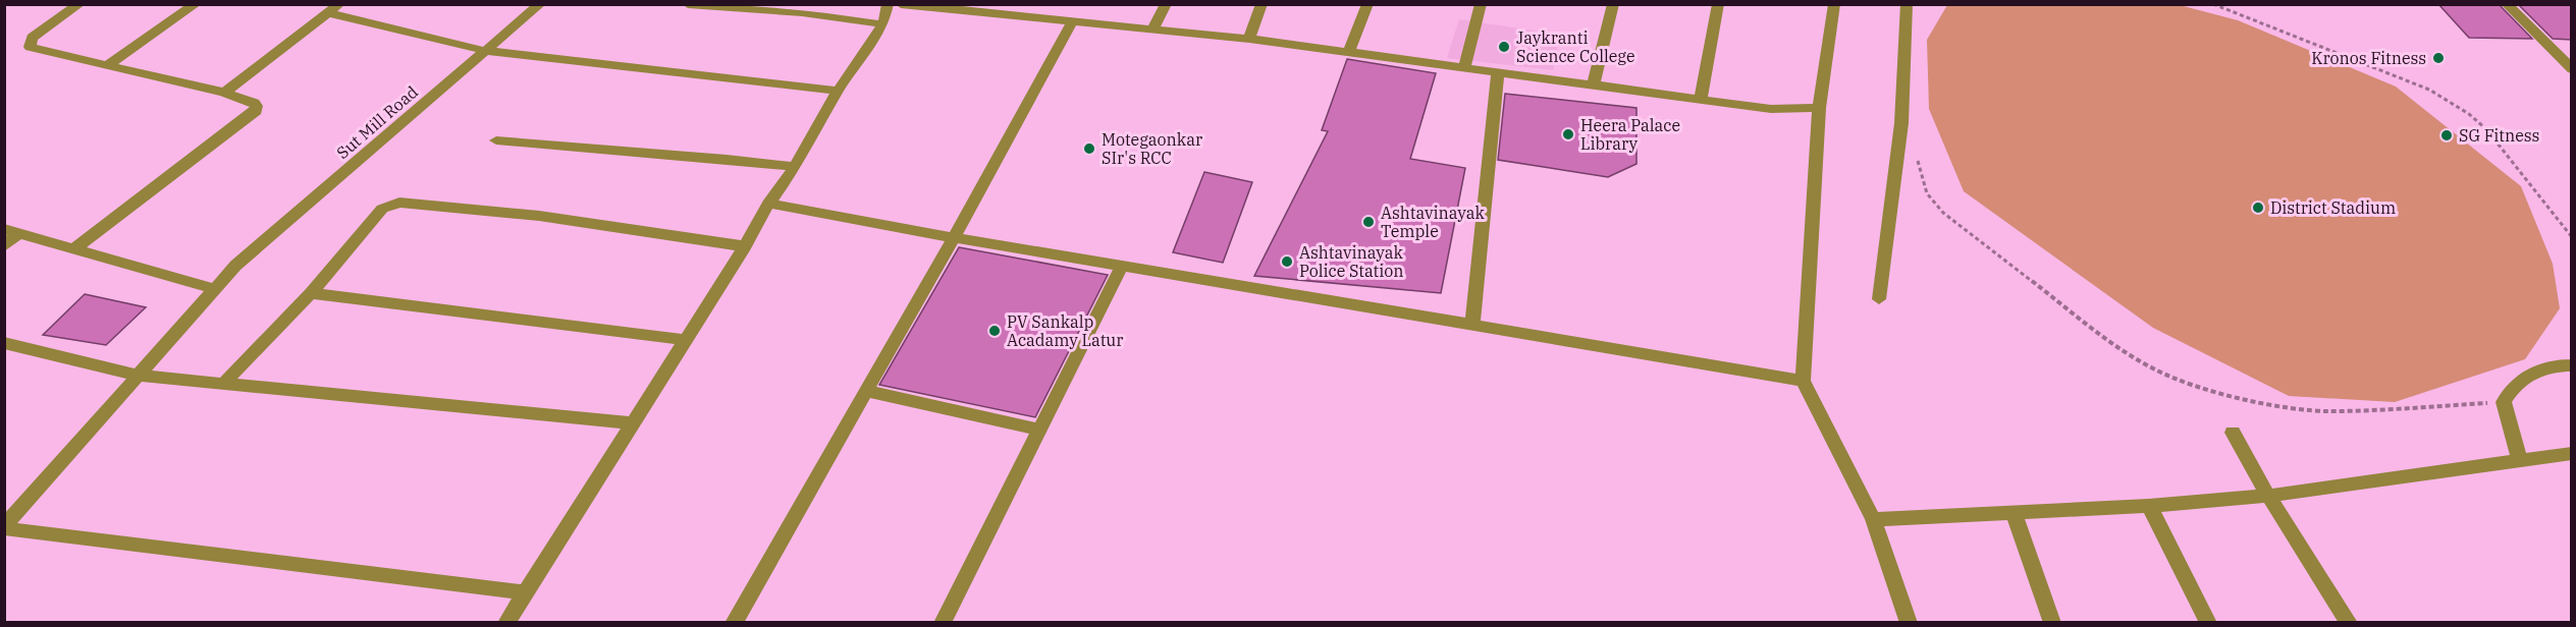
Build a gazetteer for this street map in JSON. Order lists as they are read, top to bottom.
{
  "streets": {
    "street": ["Sut Mill Road"]
  },
  "places": [
    "Jaykranti Science College",
    "Kronos Fitness",
    "Heera Palace Library",
    "SG Fitness",
    "Motegaonkar SIr's RCC",
    "District Stadium",
    "Ashtavinayak Temple",
    "Ashtavinayak Police Station",
    "PV Sankalp Acadamy Latur"
  ]
}
